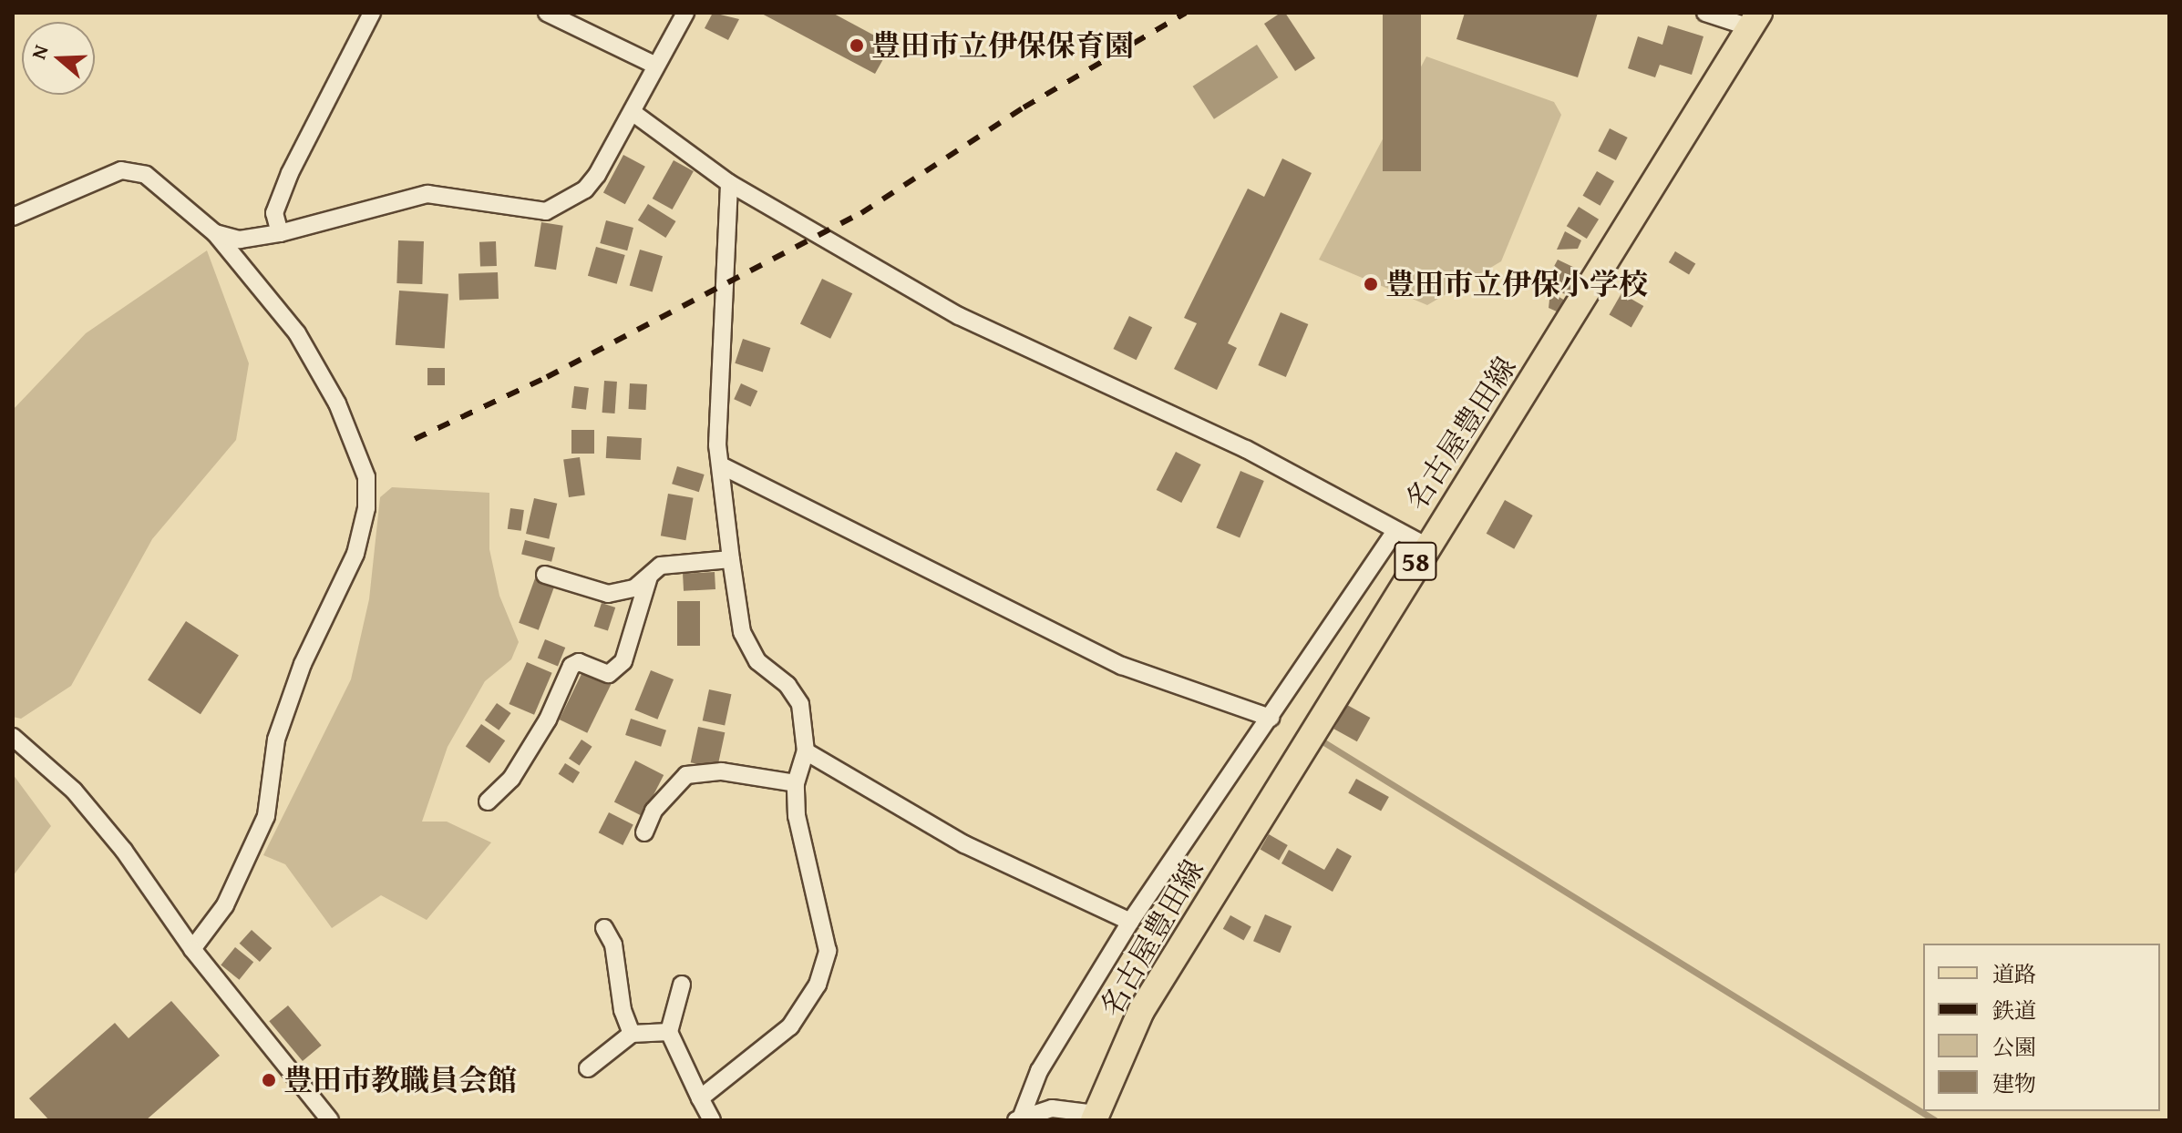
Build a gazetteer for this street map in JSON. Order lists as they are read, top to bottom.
{
  "streets": {
    "main road": ["名古屋豊田線", "58"]
  },
  "places": ["豊田市立伊保保育園", "豊田市立伊保小学校", "豊田市教職員会館"],
  "legend": [
    "道路",
    "鉄道",
    "公園",
    "建物"
  ],
  "north": "left"
}
